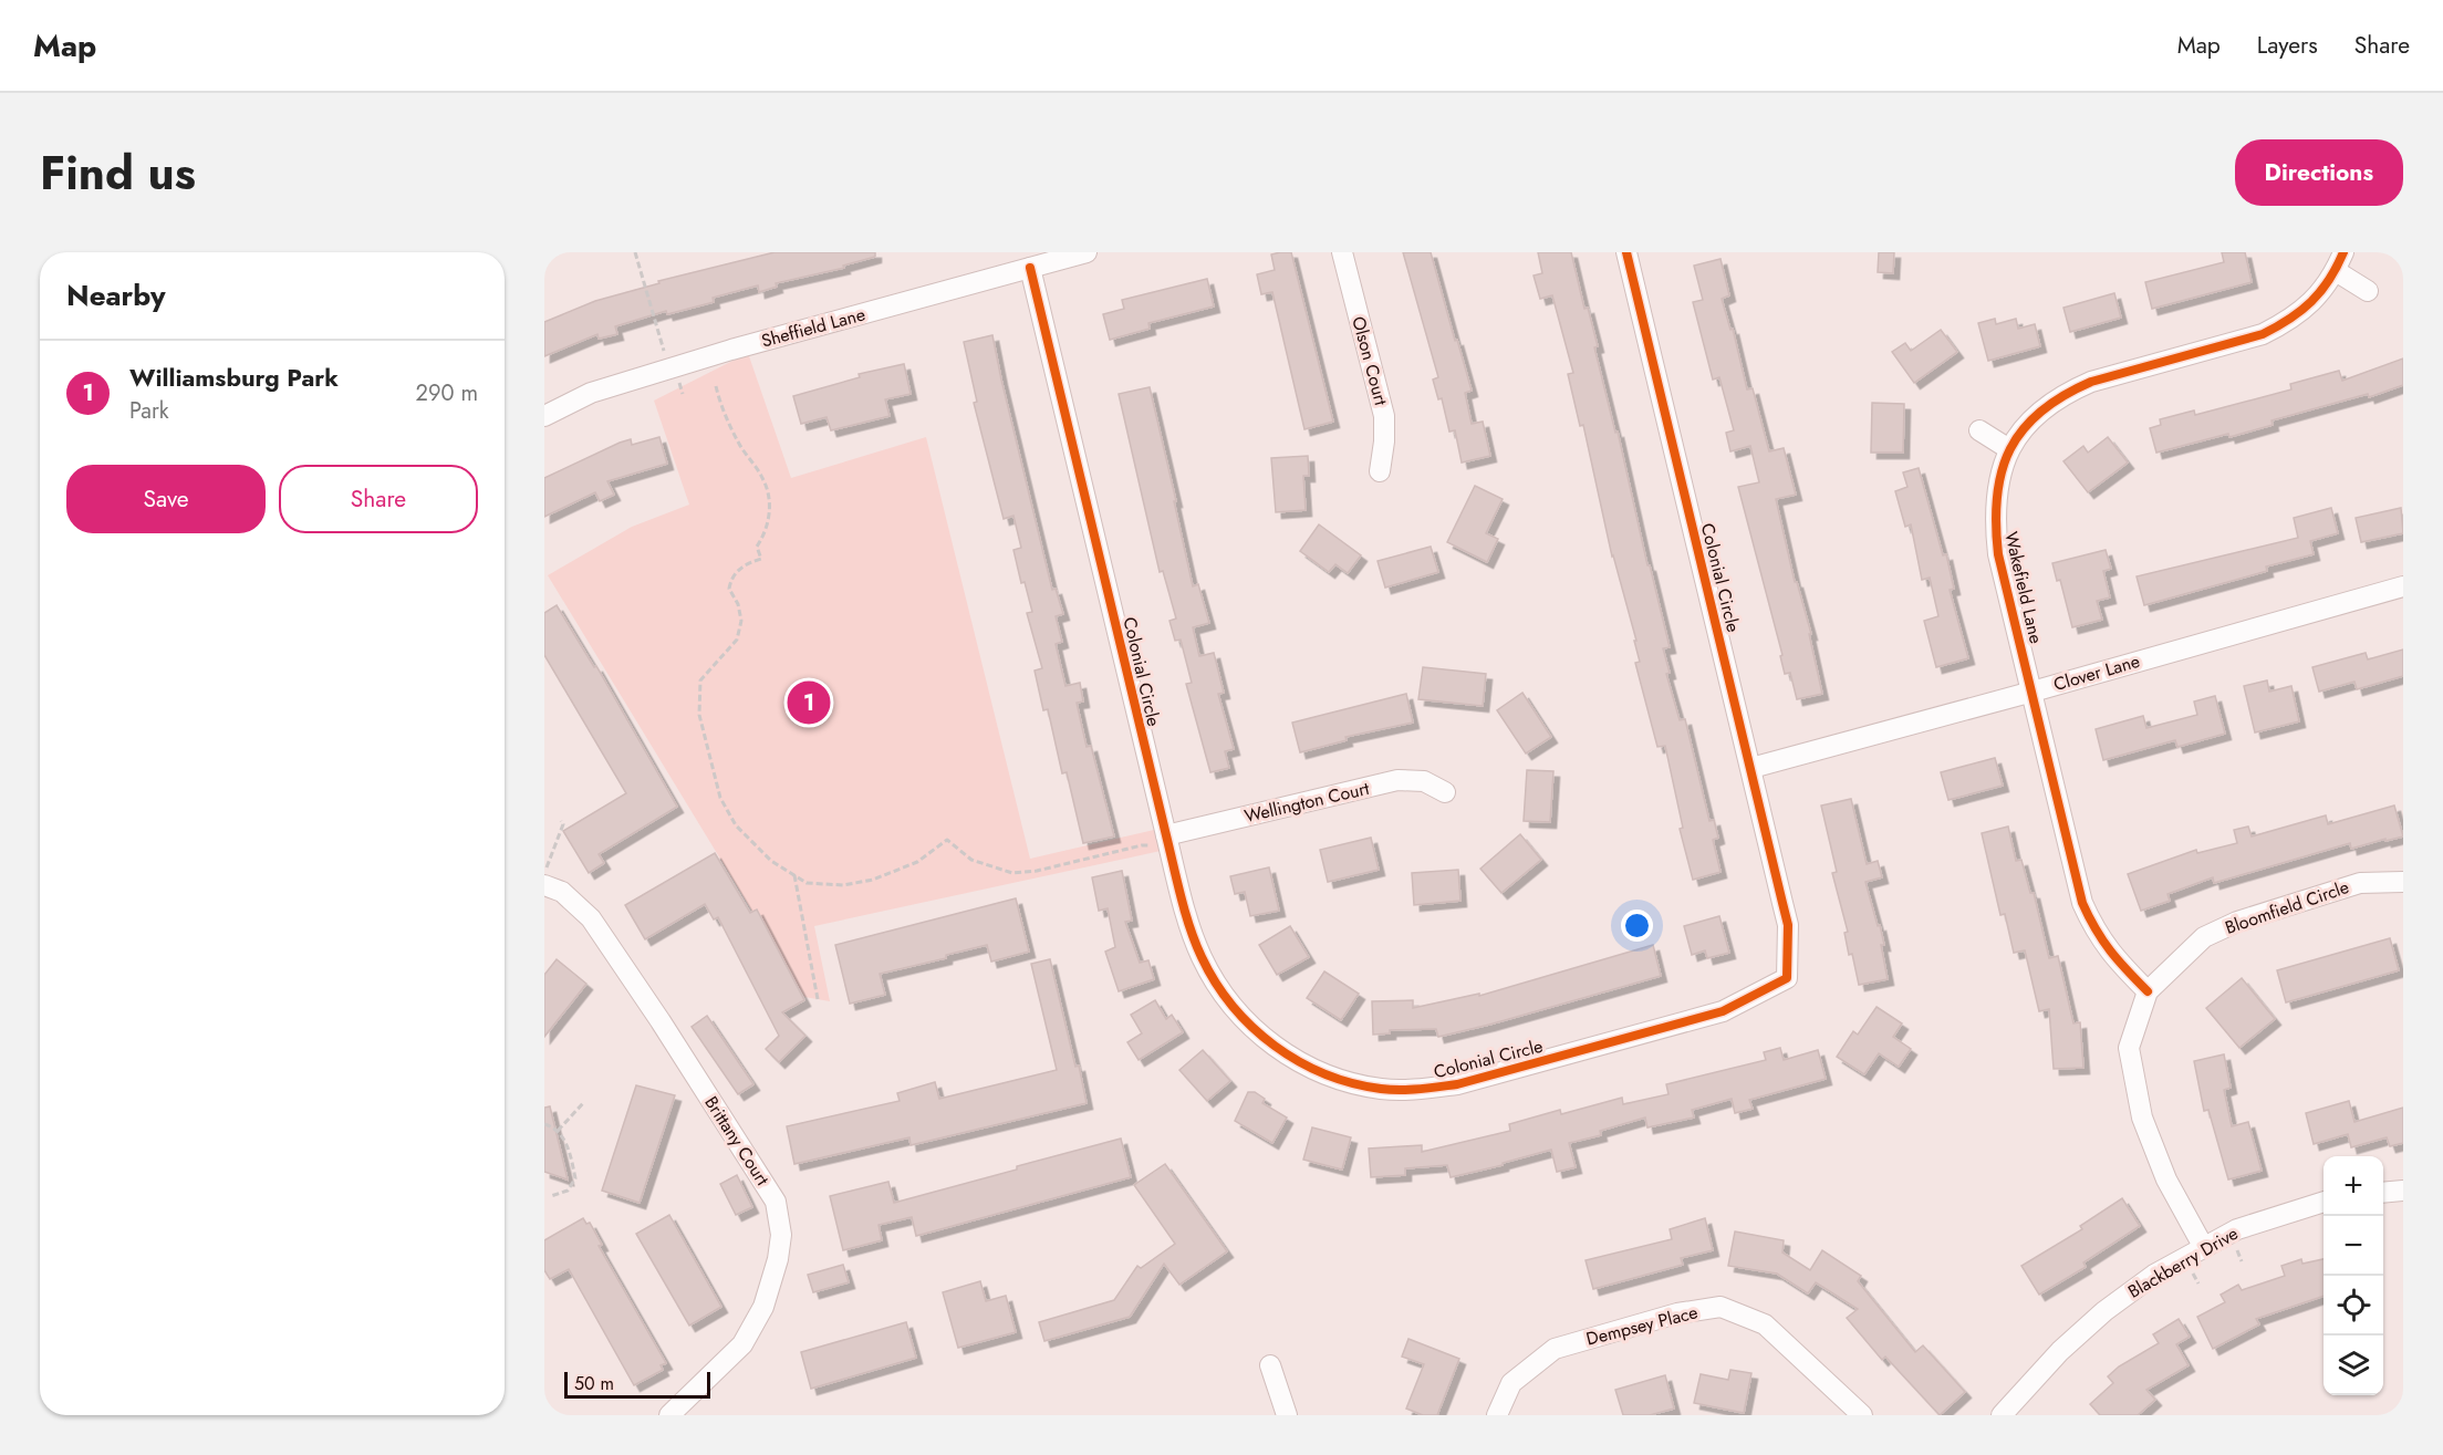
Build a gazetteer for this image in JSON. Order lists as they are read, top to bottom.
{
  "streets": {
    "street": [
      "Sheffield Lane",
      "Olson Court",
      "Colonial Circle",
      "Wakefield Lane",
      "Clover Lane",
      "Wellington Court",
      "Bloomfield Circle",
      "Brittany Court",
      "Blackberry Drive",
      "Dempsey Place"
    ]
  },
  "crossings": [
    ["Sheffield Lane", "Colonial Circle"],
    ["Colonial Circle", "Clover Lane"],
    ["Colonial Circle", "Wellington Court"],
    ["Wakefield Lane", "Clover Lane"],
    ["Wakefield Lane", "Bloomfield Circle"],
    ["Bloomfield Circle", "Blackberry Drive"]
  ],
  "scale_bar": "50 m",
  "page": {
    "header": "Map",
    "nav": ["Map", "Layers", "Share"],
    "title": "Find us",
    "buttons": [
      "Directions",
      ["Save", "Share"]
    ],
    "heading": "Nearby",
    "list": [
      {
        "mark": "1",
        "name": "Williamsburg Park",
        "note": "Park",
        "value": "290 m"
      }
    ],
    "pins": "1",
    "map_buttons": ["+", "−"],
    "scale": "50 m"
  }
}
